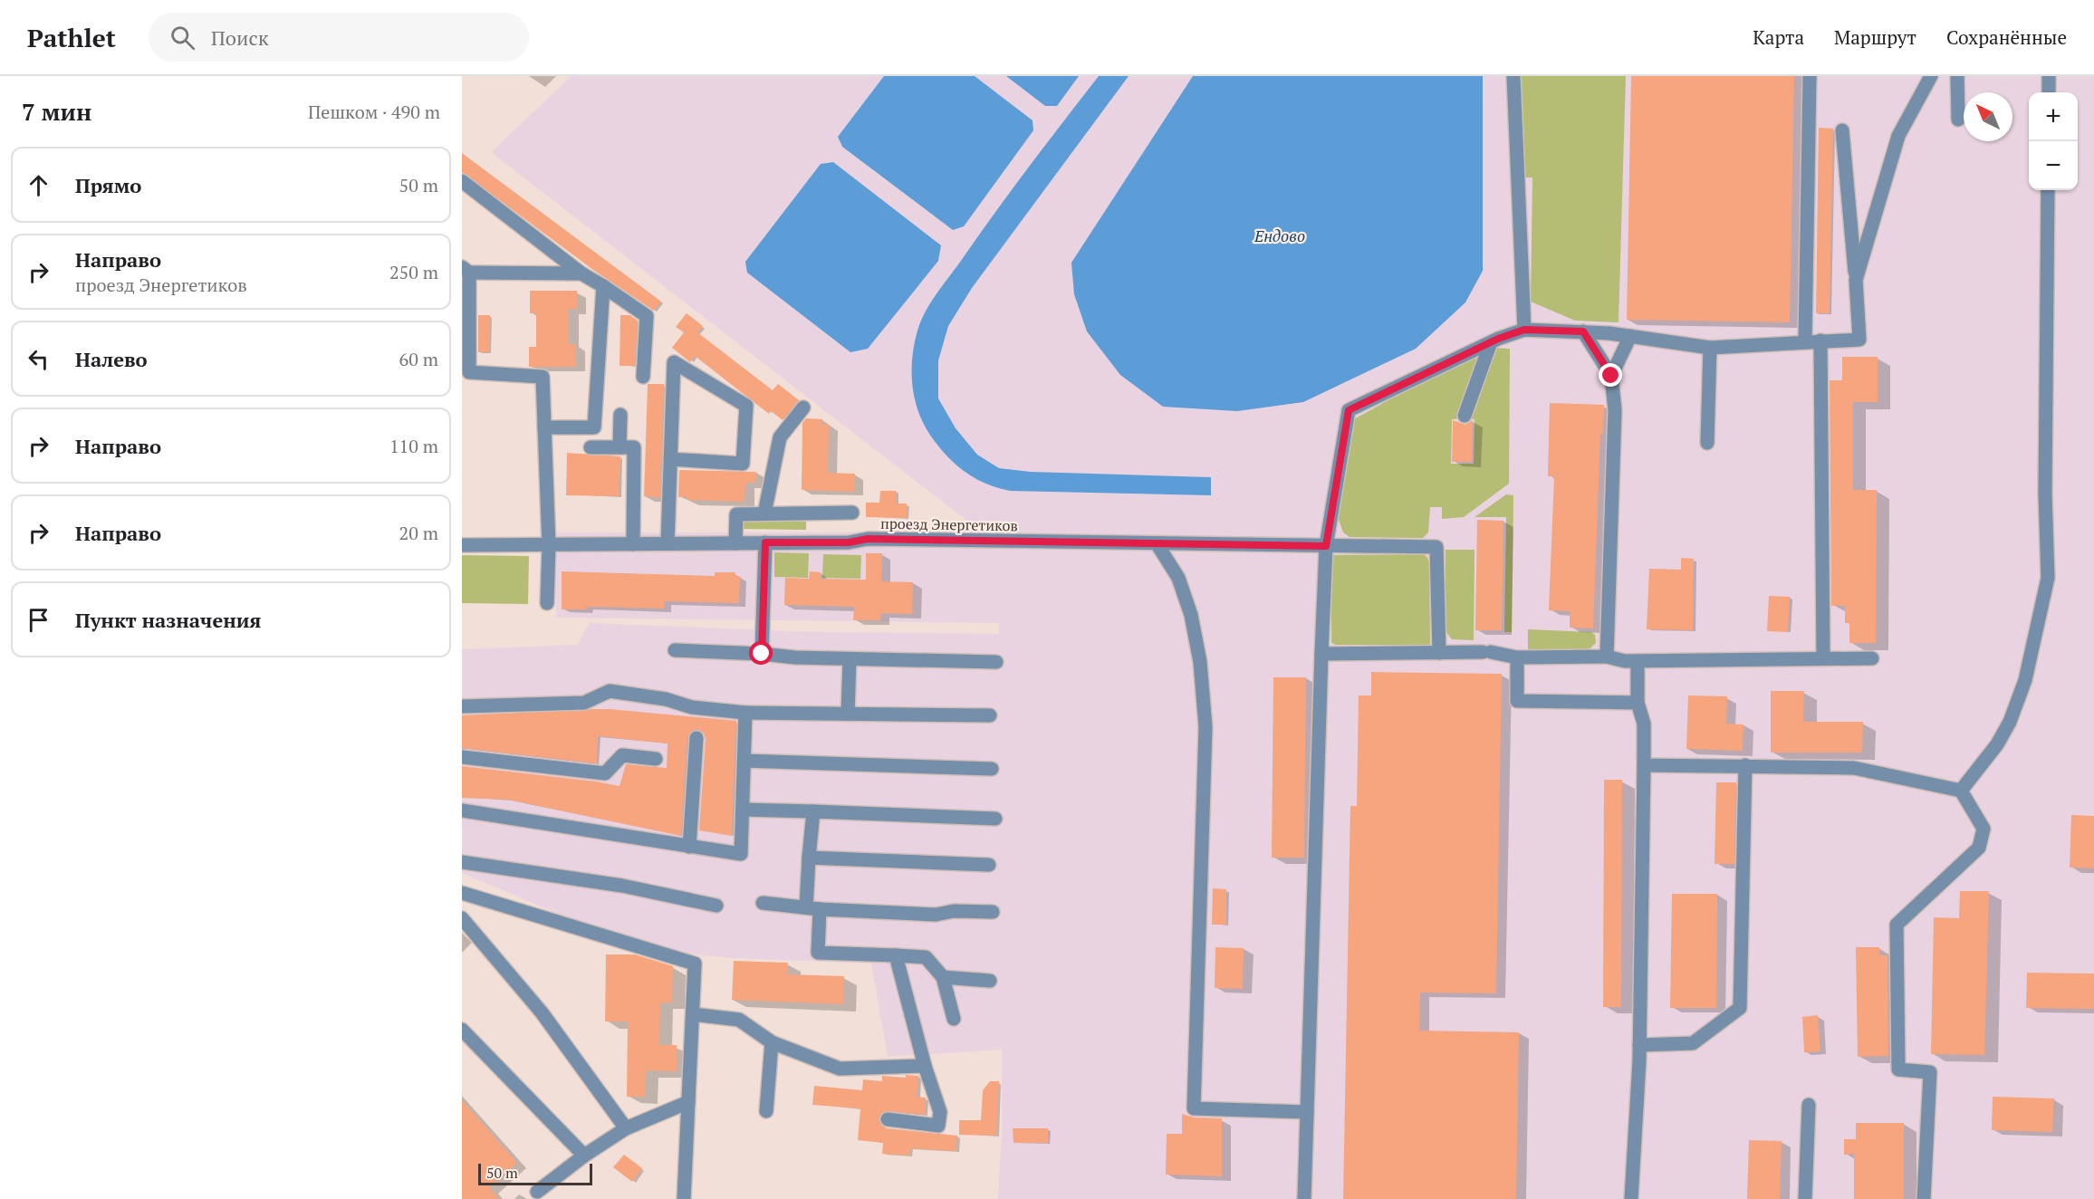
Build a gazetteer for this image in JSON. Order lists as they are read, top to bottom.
{
  "streets": {
    "street": ["проезд Энергетиков"]
  },
  "water": ["Ендово"],
  "scale_bar": "50 m",
  "north": "top left",
  "page": {
    "header": "Pathlet",
    "search": "Поиск",
    "nav": ["Карта", "Маршрут", "Сохранённые"],
    "heading": ["7 мин", "Пешком · 490 m"],
    "map_buttons": ["+", "−"],
    "list": [
      ["Прямо", "50 m"],
      ["Направо", "проезд Энергетиков", "250 m"],
      ["Налево", "60 m"],
      ["Направо", "110 m"],
      ["Направо", "20 m"],
      "Пункт назначения"
    ],
    "scale": "50 m"
  }
}
